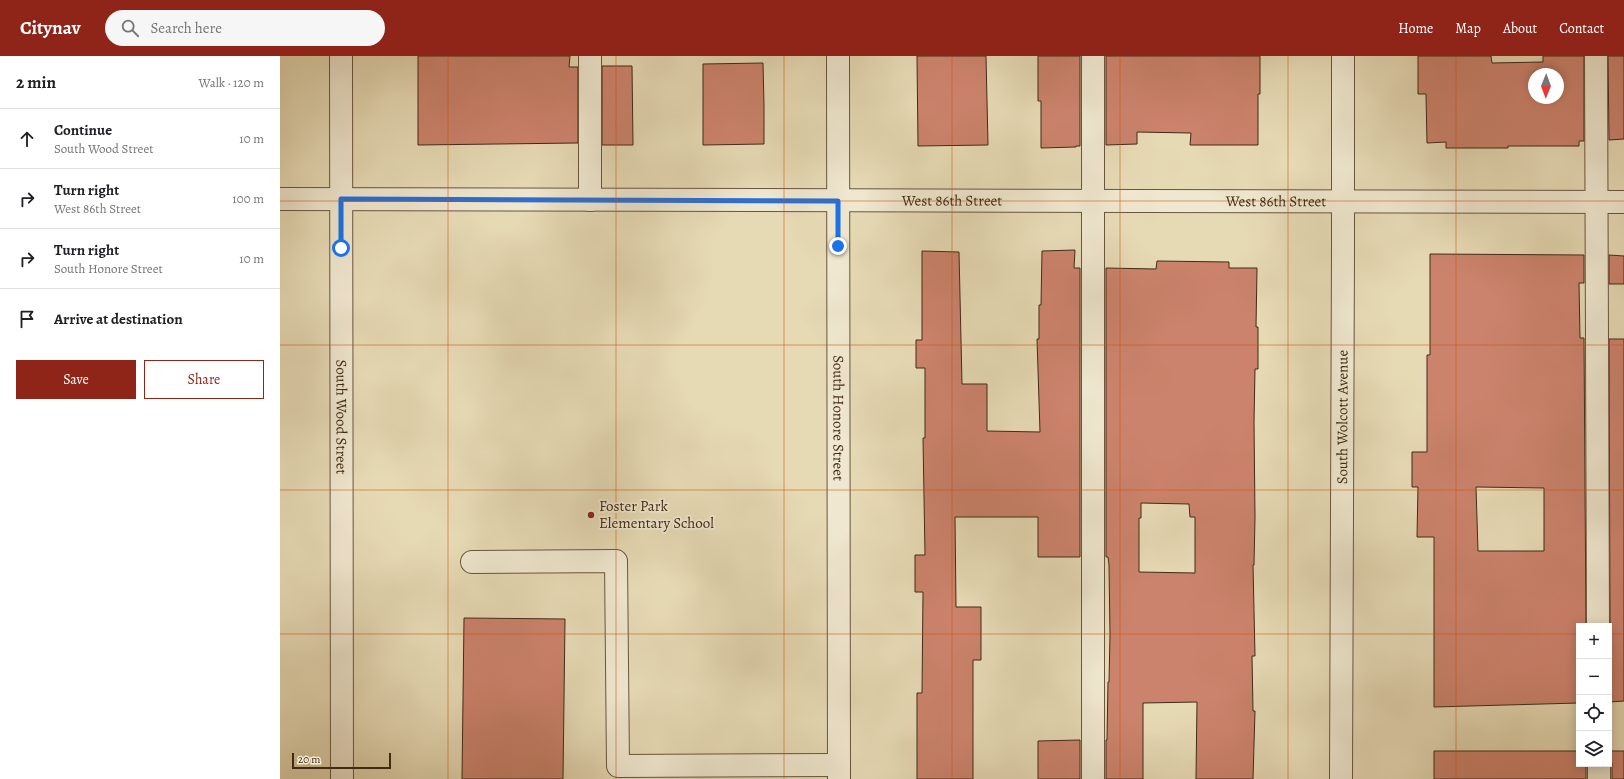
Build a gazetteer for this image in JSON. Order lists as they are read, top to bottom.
{
  "streets": {
    "street": [
      "West 86th Street",
      "South Wood Street",
      "South Honore Street",
      "South Wolcott Avenue"
    ]
  },
  "crossings": [
    ["West 86th Street", "South Wood Street"],
    ["West 86th Street", "South Honore Street"],
    ["West 86th Street", "South Wolcott Avenue"]
  ],
  "places": ["Foster Park Elementary School"],
  "scale_bar": "20 m",
  "north": "bottom",
  "page": {
    "header": "Citynav",
    "search": "Search here",
    "nav": [
      "Home",
      "Map",
      "About",
      "Contact"
    ],
    "heading": ["2 min", "Walk · 120 m"],
    "list": [
      ["Continue", "South Wood Street", "10 m"],
      ["Turn right", "West 86th Street", "100 m"],
      ["Turn right", "South Honore Street", "10 m"],
      "Arrive at destination"
    ],
    "buttons": ["Save", "Share"],
    "map_buttons": ["+", "−"],
    "scale": "20 m"
  }
}
